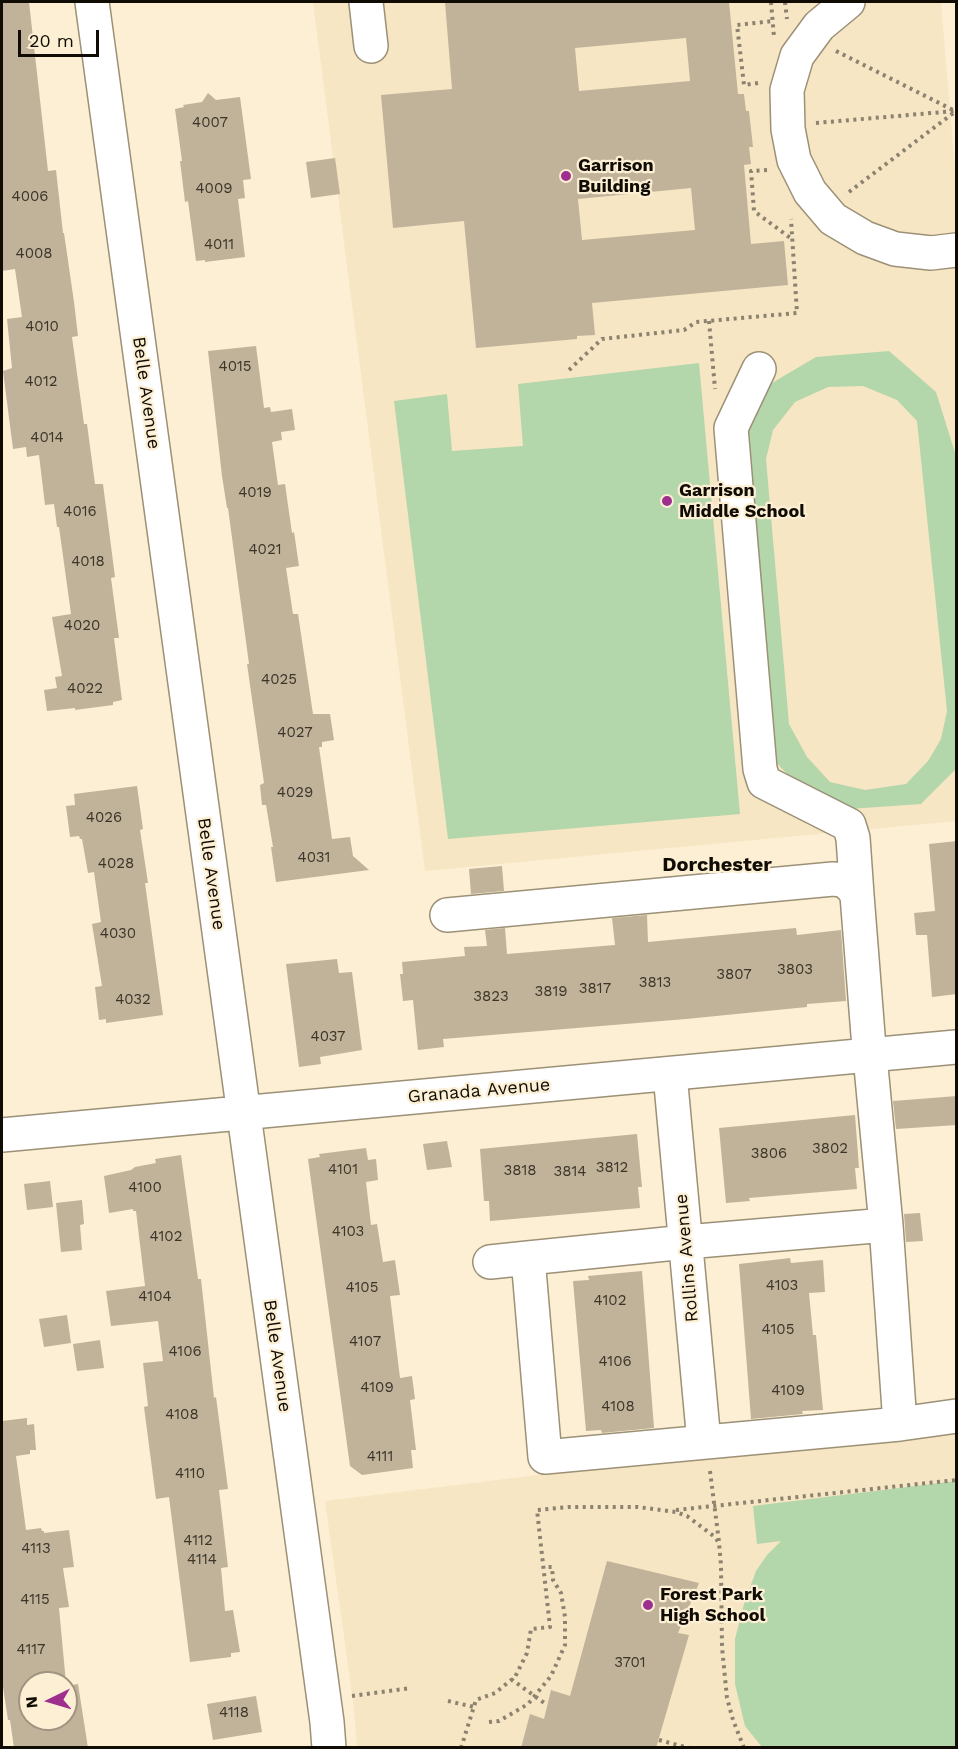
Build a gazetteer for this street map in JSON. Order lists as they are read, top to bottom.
{
  "streets": {
    "street": ["Belle Avenue", "Granada Avenue", "Rollins Avenue"]
  },
  "crossings": [
    ["Belle Avenue", "Granada Avenue"],
    ["Granada Avenue", "Rollins Avenue"]
  ],
  "districts": ["Dorchester"],
  "places": ["Garrison Building", "Garrison Middle School", "Forest Park High School"],
  "house_numbers": [
    "4007",
    "4009",
    "4006",
    "4011",
    "4008",
    "4010",
    "4015",
    "4012",
    "4014",
    "4019",
    "4016",
    "4021",
    "4018",
    "4020",
    "4025",
    "4022",
    "4027",
    "4029",
    "4026",
    "4031",
    "4028",
    "4030",
    "3803",
    "3807",
    "3813",
    "3817",
    "3819",
    "3823",
    "4032",
    "4037",
    "3802",
    "3806",
    "3812",
    "4101",
    "3818",
    "3814",
    "4100",
    "4103",
    "4102",
    "4103",
    "4105",
    "4104",
    "4102",
    "4105",
    "4107",
    "4106",
    "4106",
    "4109",
    "4109",
    "4108",
    "4108",
    "4111",
    "4110",
    "4112",
    "4113",
    "4114",
    "4115",
    "4117",
    "3701",
    "4118"
  ],
  "scale_bar": "20 m",
  "north": "left"
}
